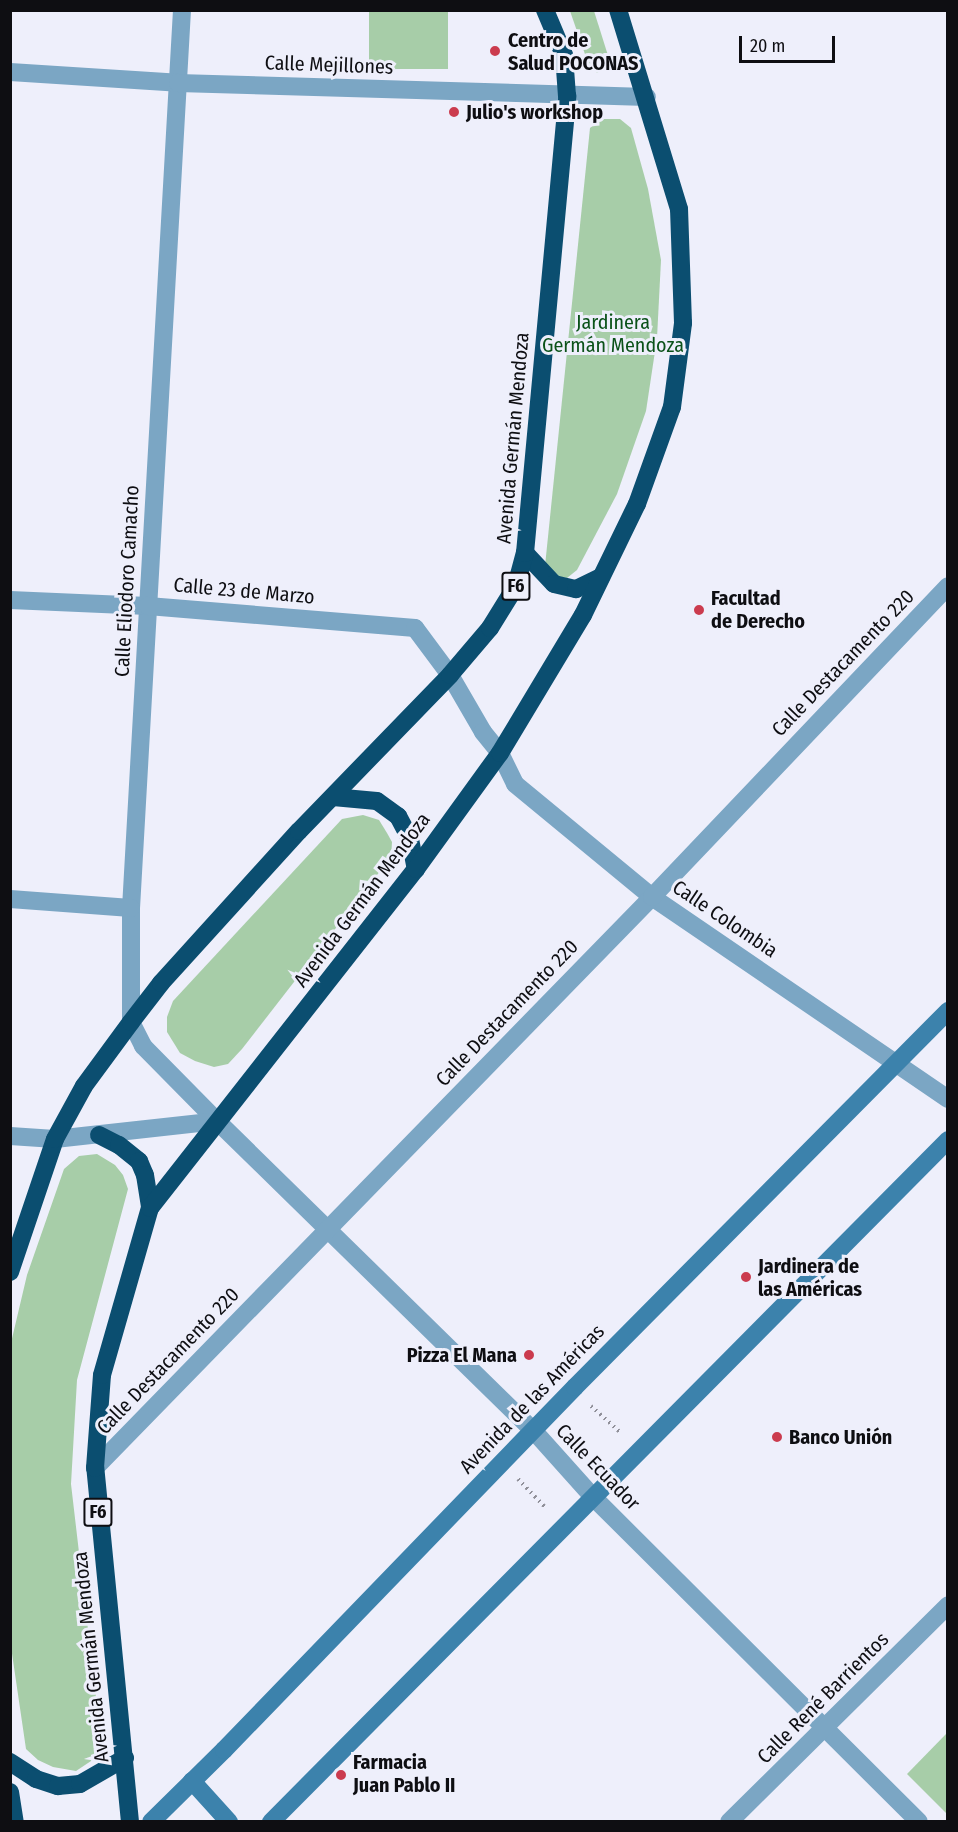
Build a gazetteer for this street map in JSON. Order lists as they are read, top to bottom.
{
  "streets": {
    "highway": ["Avenida Germán Mendoza", "F6"],
    "main road": ["Avenida de las Américas"],
    "street": [
      "Calle Mejillones",
      "Calle Eliodoro Camacho",
      "Calle 23 de Marzo",
      "Calle Destacamento 220",
      "Calle Colombia",
      "Calle Ecuador",
      "Calle René Barrientos"
    ]
  },
  "crossings": [
    ["Calle Mejillones", "Avenida Germán Mendoza"],
    ["Calle Mejillones", "Calle Eliodoro Camacho"],
    ["Avenida Germán Mendoza", "Calle Eliodoro Camacho"],
    ["Avenida Germán Mendoza", "Calle 23 de Marzo"],
    ["Avenida Germán Mendoza", "Calle Destacamento 220"],
    ["Avenida Germán Mendoza", "Calle Colombia"],
    ["Avenida Germán Mendoza", "Calle Ecuador"],
    ["Calle Eliodoro Camacho", "Calle 23 de Marzo"],
    ["Calle Eliodoro Camacho", "Calle Ecuador"],
    ["Calle 23 de Marzo", "Calle Colombia"],
    ["Calle Destacamento 220", "Calle Colombia"],
    ["Calle Destacamento 220", "Calle Ecuador"],
    ["Calle Colombia", "Avenida de las Américas"],
    ["Avenida de las Américas", "Calle Ecuador"],
    ["Calle Ecuador", "Calle René Barrientos"]
  ],
  "parks": ["Jardinera Germán Mendoza"],
  "places": [
    "Centro de Salud POCONAS",
    "Julio's workshop",
    "Facultad de Derecho",
    "Jardinera de las Américas",
    "Pizza El Mana",
    "Banco Unión",
    "Farmacia Juan Pablo II"
  ],
  "scale_bar": "20 m"
}
